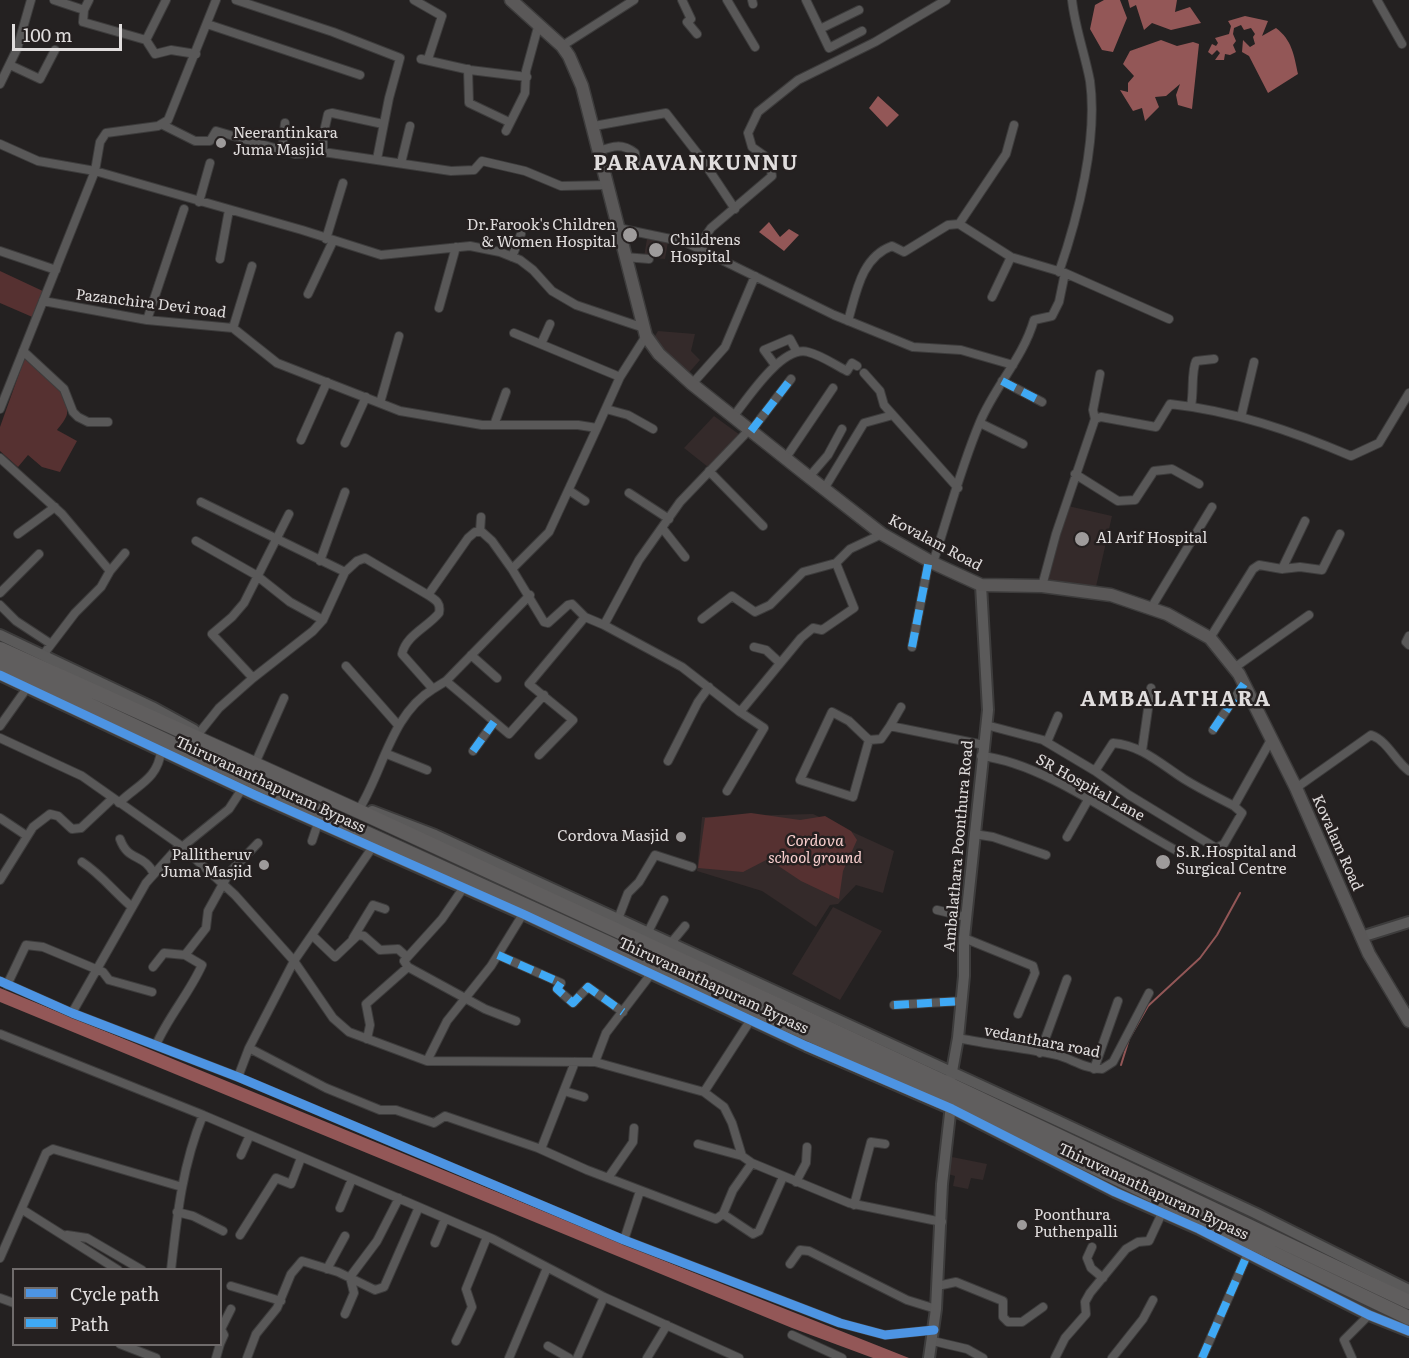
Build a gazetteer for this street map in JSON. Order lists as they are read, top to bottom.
{
  "streets": {
    "highway": ["Thiruvananthapuram Bypass"],
    "main road": ["Kovalam Road"],
    "street": [
      "Pazanchira Devi road",
      "SR Hospital Lane",
      "Ambalathara Poonthura Road",
      "vedanthara road"
    ]
  },
  "crossings": [
    ["Kovalam Road", "Ambalathara Poonthura Road"],
    ["Thiruvananthapuram Bypass", "Ambalathara Poonthura Road"],
    ["SR Hospital Lane", "Ambalathara Poonthura Road"],
    ["Ambalathara Poonthura Road", "vedanthara road"]
  ],
  "districts": ["PARAVANKUNNU", "AMBALATHARA"],
  "parks": ["Cordova school ground"],
  "places": [
    "Neerantinkara Juma Masjid",
    "Dr.Farook's Children & Women Hospital",
    "Childrens Hospital",
    "Al Arif Hospital",
    "Cordova Masjid",
    "S.R.Hospital and Surgical Centre",
    "Pallitheruv Juma Masjid",
    "Poonthura Puthenpalli"
  ],
  "legend": ["Cycle path", "Path"],
  "scale_bar": "100 m"
}
